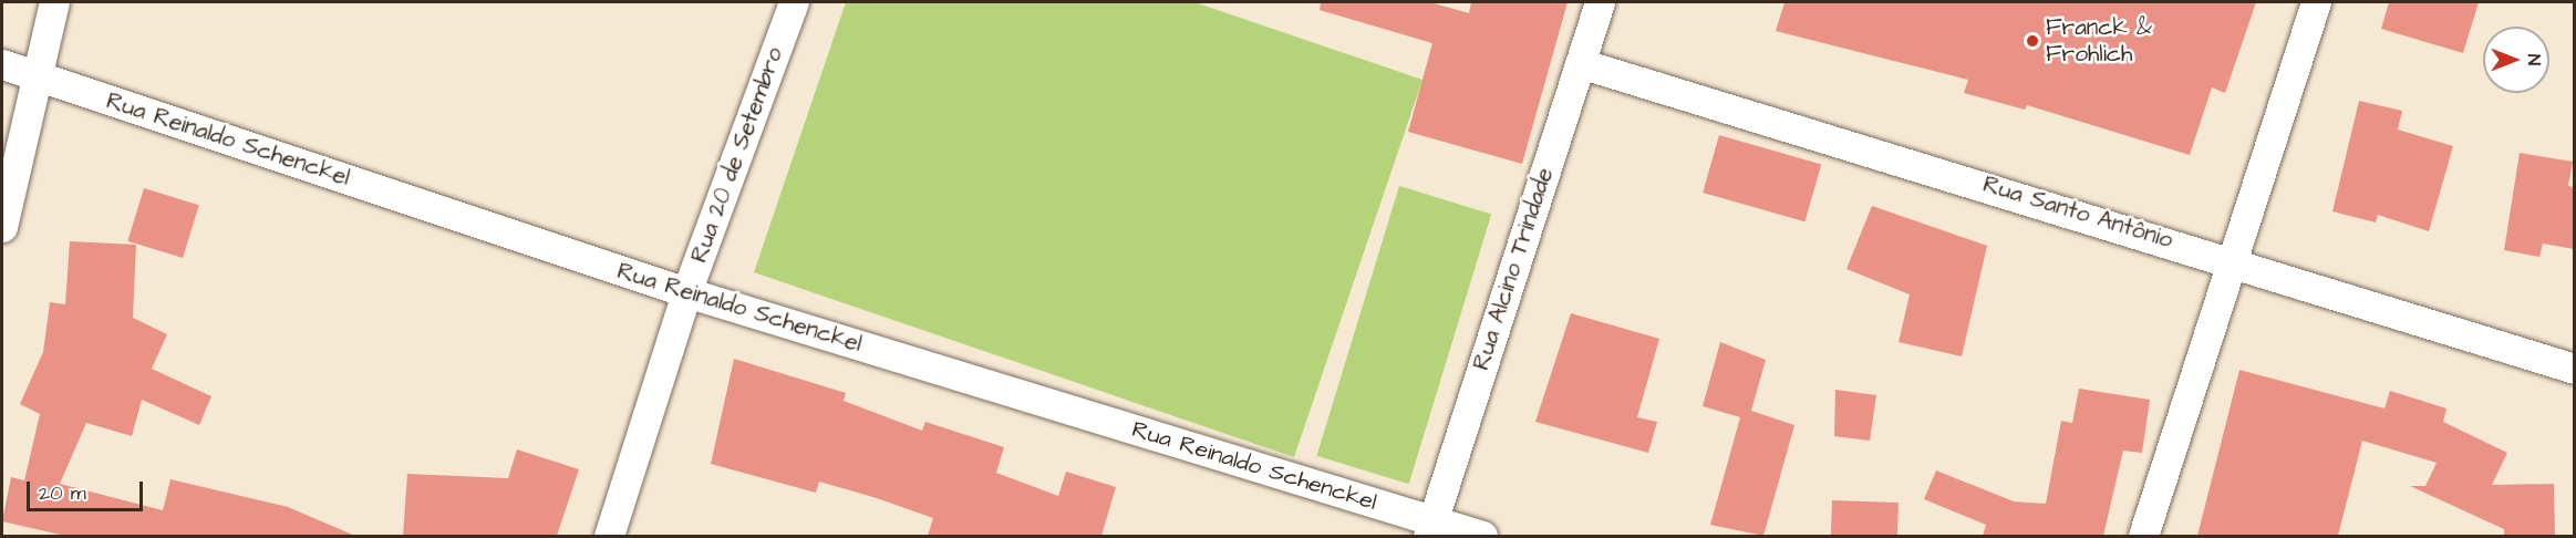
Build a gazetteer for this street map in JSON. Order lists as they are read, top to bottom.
{
  "streets": {
    "street": [
      "Rua Reinaldo Schenckel",
      "Rua 20 de Setembro",
      "Rua Santo Antônio",
      "Rua Alcino Trindade"
    ]
  },
  "crossings": [
    ["Rua Reinaldo Schenckel", "Rua 20 de Setembro"],
    ["Rua Reinaldo Schenckel", "Rua Alcino Trindade"],
    ["Rua Santo Antônio", "Rua Alcino Trindade"]
  ],
  "places": ["Franck & Frohlich"],
  "scale_bar": "20 m",
  "north": "right"
}
